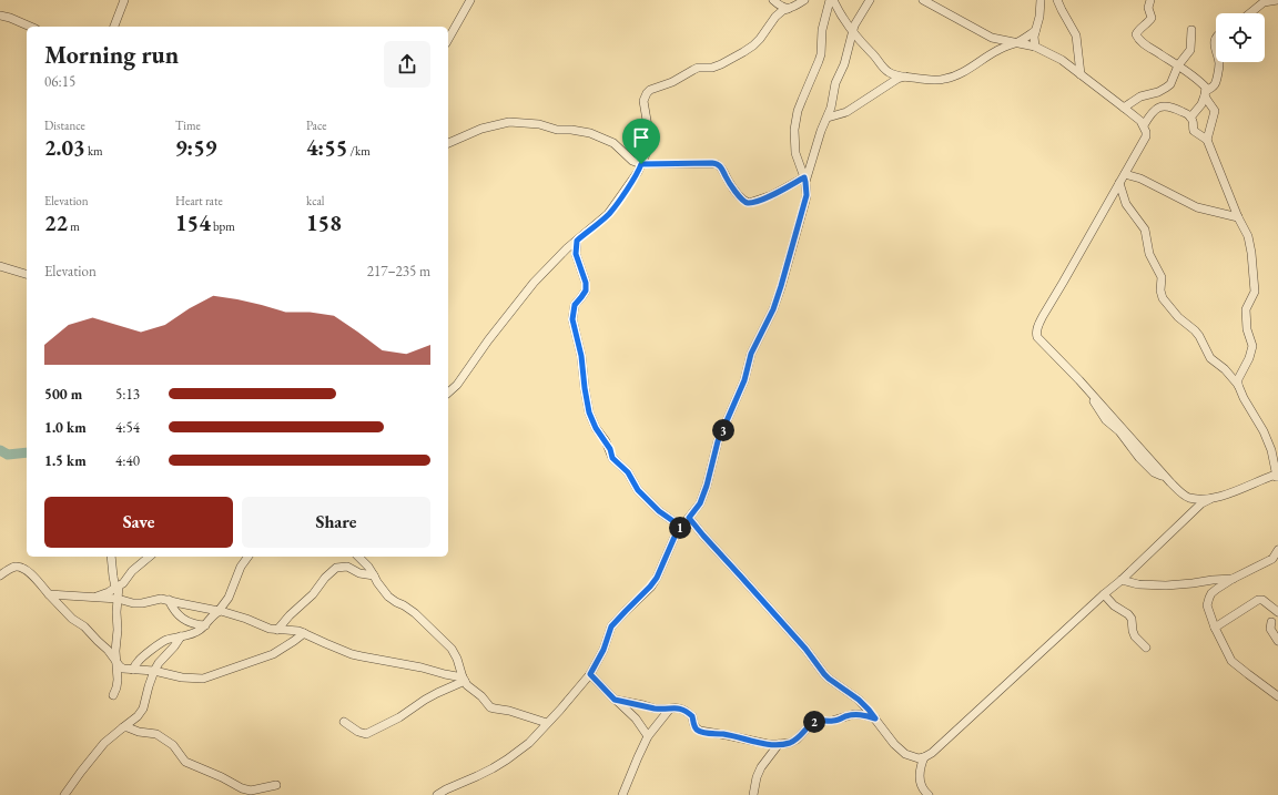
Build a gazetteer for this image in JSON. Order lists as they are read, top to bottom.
{
  "page": {
    "heading": ["Morning run", "06:15"],
    "stats": [
      ["Distance", "2.03 km"],
      ["Time", "9:59"],
      ["Pace", "4:55 /km"],
      ["Elevation", "22 m"],
      ["Heart rate", "154 bpm"],
      ["kcal", "158"]
    ],
    "chart": ["Elevation", "217–235 m"],
    "list": [
      {
        "name": "500 m",
        "note": "5:13"
      },
      {
        "name": "1.0 km",
        "note": "4:54"
      },
      {
        "name": "1.5 km",
        "note": "4:40"
      }
    ],
    "pins": ["3", "1", "2"],
    "buttons": ["Save", "Share"]
  }
}
